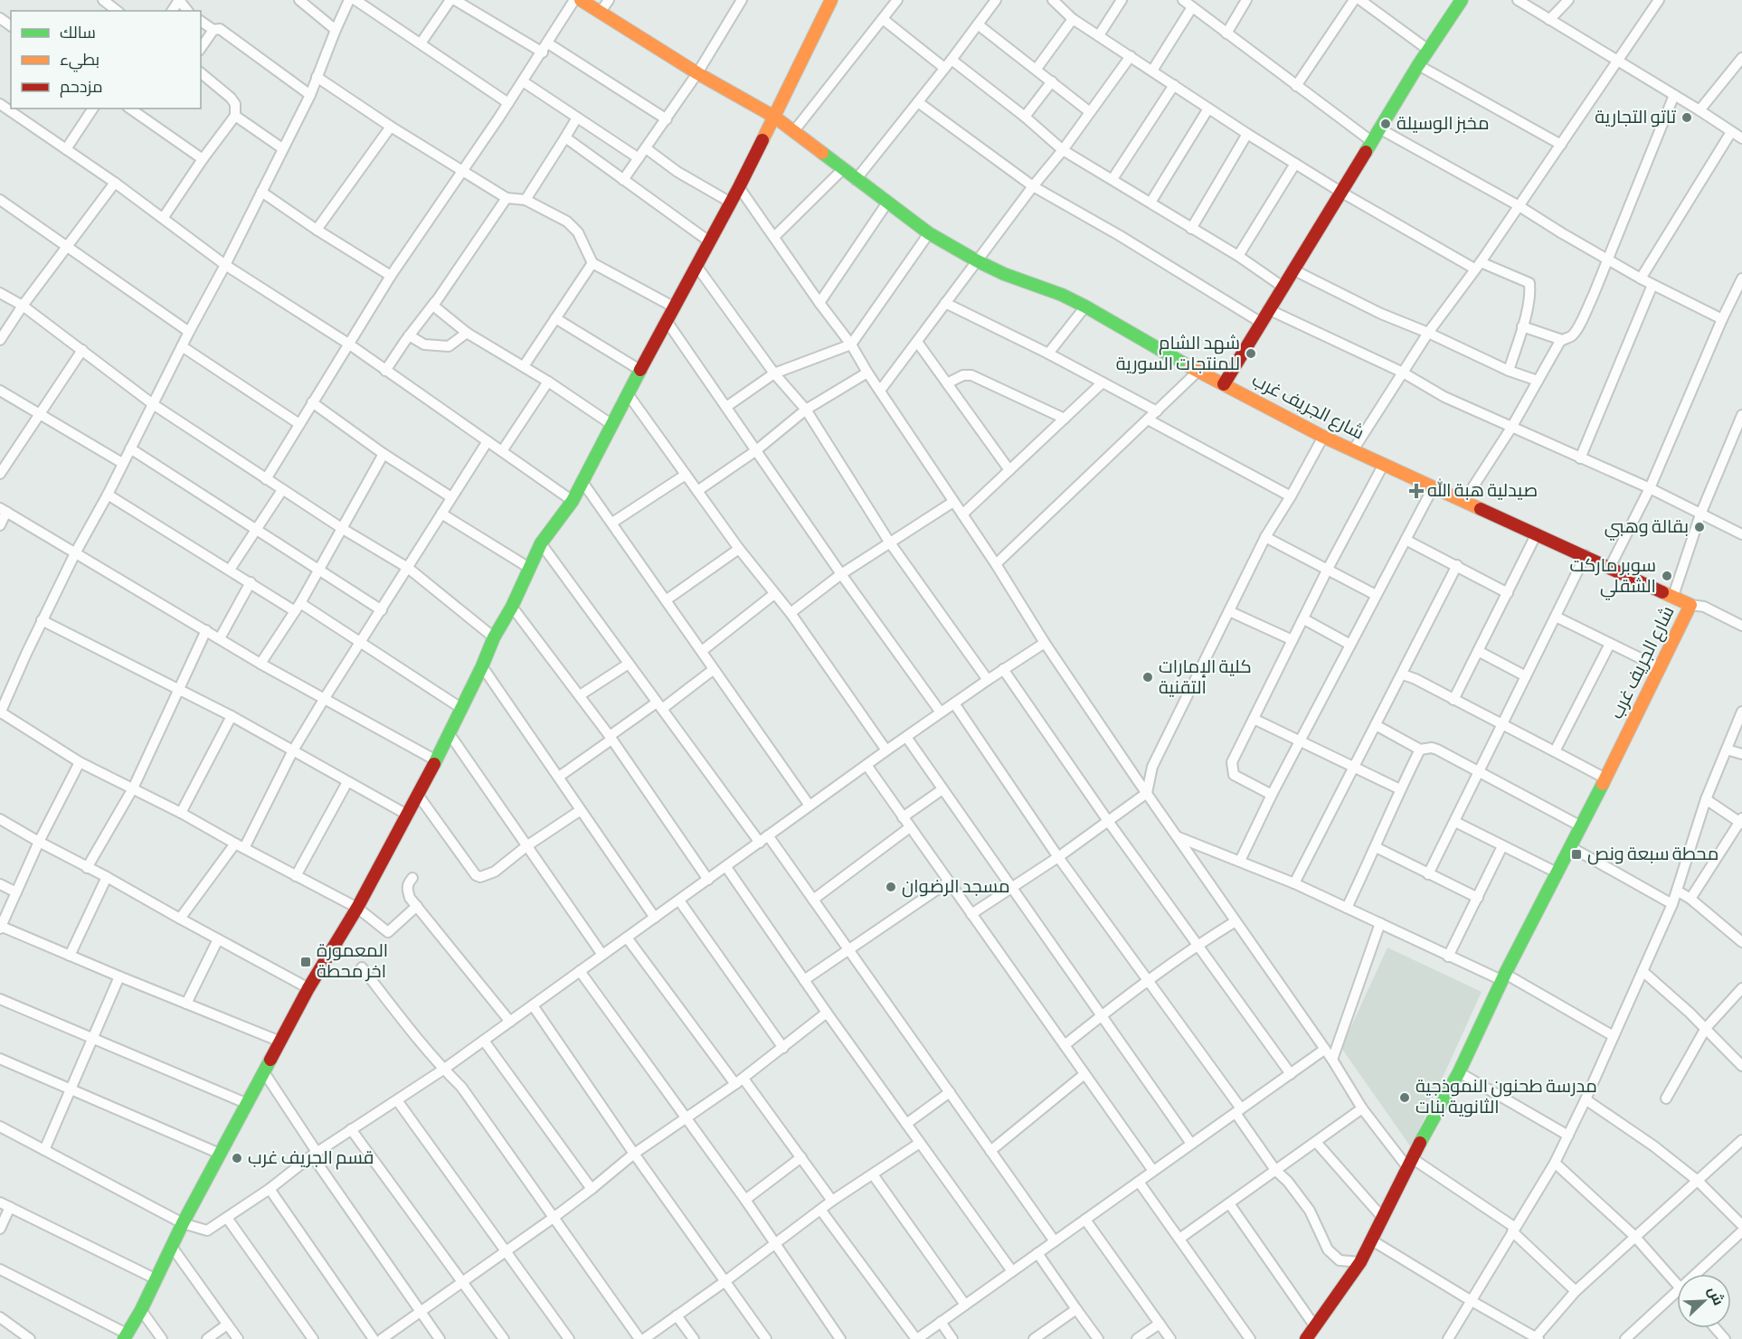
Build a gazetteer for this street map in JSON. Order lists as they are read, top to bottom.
{
  "streets": {
    "street": ["شارع الجريف غرب"]
  },
  "places": {
    "other": [
      "تاتو التجارية",
      "مخبز الوسيلة",
      "شهد الشام للمنتجات السورية",
      "بقالة وهبي",
      "سوبر ماركت الشقلي",
      "كلية الإمارات التقنية",
      "مسجد الرضوان",
      "مدرسة طحنون النموذجية الثانوية بنات",
      "قسم الجريف غرب"
    ],
    "health": ["صيدلية هبة الله"],
    "transit": ["محطة سبعة ونص", "المعمورة اخر محطة"]
  },
  "legend": ["سالك", "بطيء", "مزدحم"],
  "north": "top right"
}
